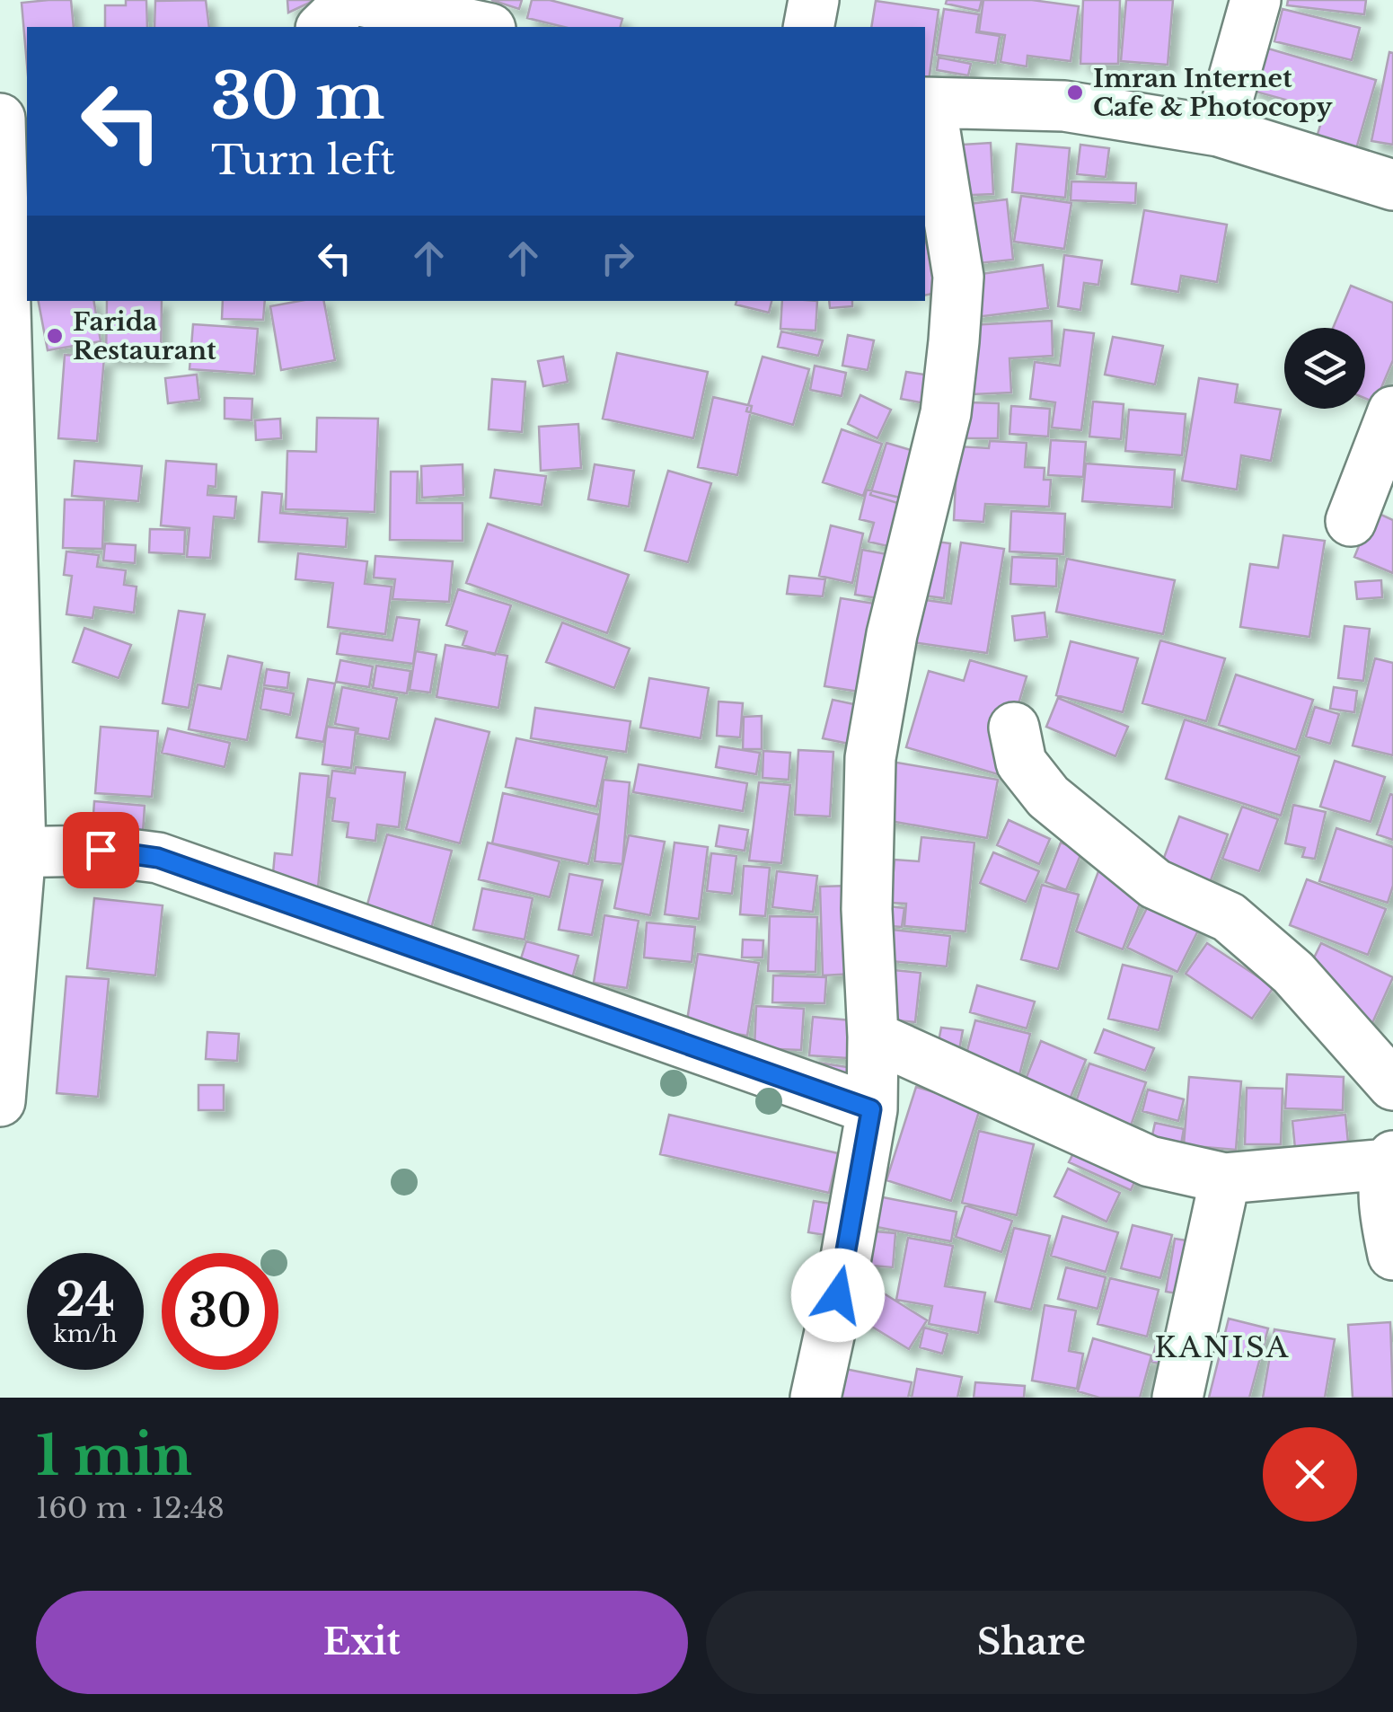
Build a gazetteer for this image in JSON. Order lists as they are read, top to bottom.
{
  "districts": ["KANISA"],
  "places": ["Imran Internet Cafe & Photocopy", "Farida Restaurant"],
  "page": {
    "turn": ["30 m", "Turn left"],
    "speed": "24 km/h",
    "limit": "30",
    "heading": ["1 min", "160 m · 12:48"],
    "buttons": ["Exit", "Share"]
  }
}
